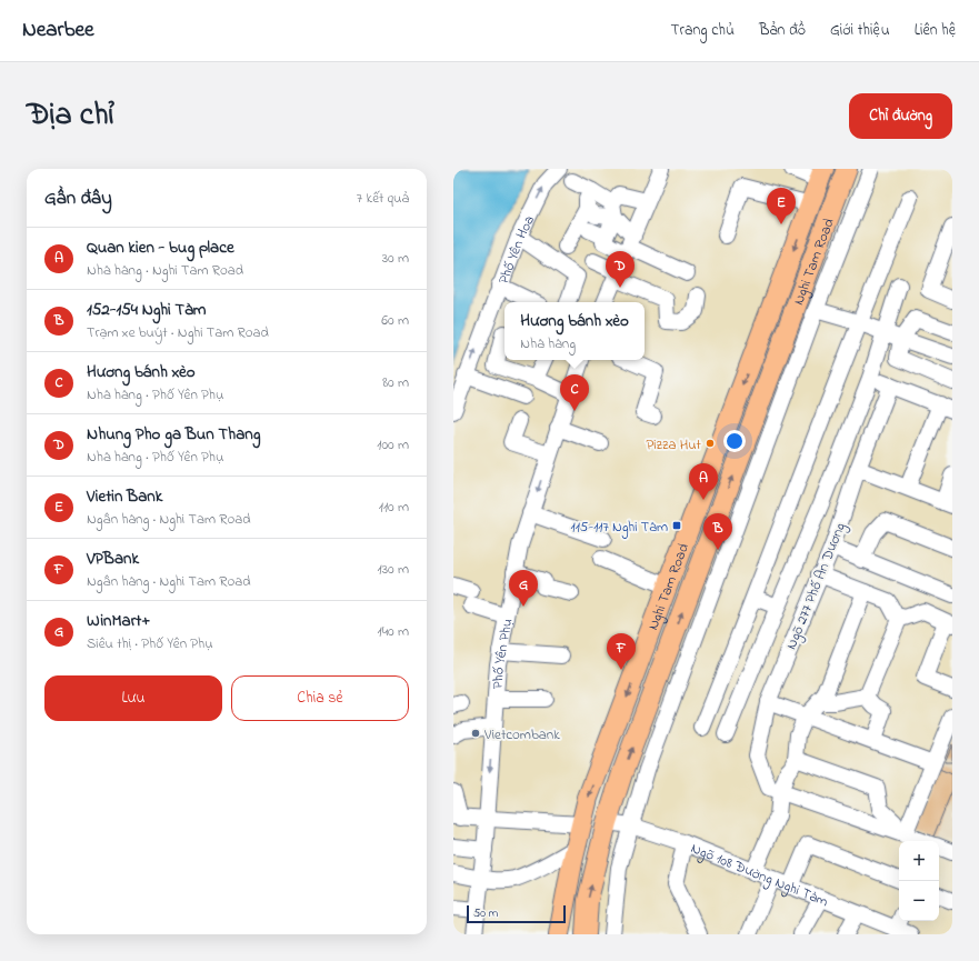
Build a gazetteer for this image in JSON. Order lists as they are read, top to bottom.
{
  "streets": {
    "main road": ["Nghi Tam Road"],
    "street": [
      "Phố Yên Hoa",
      "Ngõ 277 Phố An Dương",
      "Phố Yên Phụ",
      "Ngõ 108 Đường Nghi Tàm"
    ]
  },
  "crossings": [
    ["Nghi Tam Road", "Ngõ 108 Đường Nghi Tàm"]
  ],
  "places": {
    "other": ["Pizza Hut", "Vietcombank"],
    "transit": ["115-117 Nghi Tàm"]
  },
  "scale_bar": "50 m",
  "page": {
    "header": "Nearbee",
    "nav": [
      "Trang chủ",
      "Bản đồ",
      "Giới thiệu",
      "Liên hệ"
    ],
    "title": "Địa chỉ",
    "buttons": [
      "Chỉ đường",
      ["Lưu", "Chia sẻ"]
    ],
    "heading": ["Gần đây", "7 kết quả"],
    "pins": [
      "E",
      "D",
      "C",
      "A",
      "B",
      "G",
      "F"
    ],
    "list": [
      {
        "mark": "A",
        "name": "Quan kien - bug place",
        "note": "Nhà hàng · Nghi Tam Road",
        "value": "30 m"
      },
      {
        "mark": "B",
        "name": "152-154 Nghi Tàm",
        "note": "Trạm xe buýt · Nghi Tam Road",
        "value": "60 m"
      },
      {
        "mark": "C",
        "name": "Hương bánh xèo",
        "note": "Nhà hàng · Phố Yên Phụ",
        "value": "80 m"
      },
      {
        "mark": "D",
        "name": "Nhung Pho ga Bun Thang",
        "note": "Nhà hàng · Phố Yên Phụ",
        "value": "100 m"
      },
      {
        "mark": "E",
        "name": "Vietin Bank",
        "note": "Ngân hàng · Nghi Tam Road",
        "value": "110 m"
      },
      {
        "mark": "F",
        "name": "VPBank",
        "note": "Ngân hàng · Nghi Tam Road",
        "value": "130 m"
      },
      {
        "mark": "G",
        "name": "WinMart+",
        "note": "Siêu thị · Phố Yên Phụ",
        "value": "140 m"
      }
    ],
    "popup": ["Hương bánh xèo", "Nhà hàng"],
    "map_buttons": ["+", "−"],
    "scale": "50 m"
  }
}
